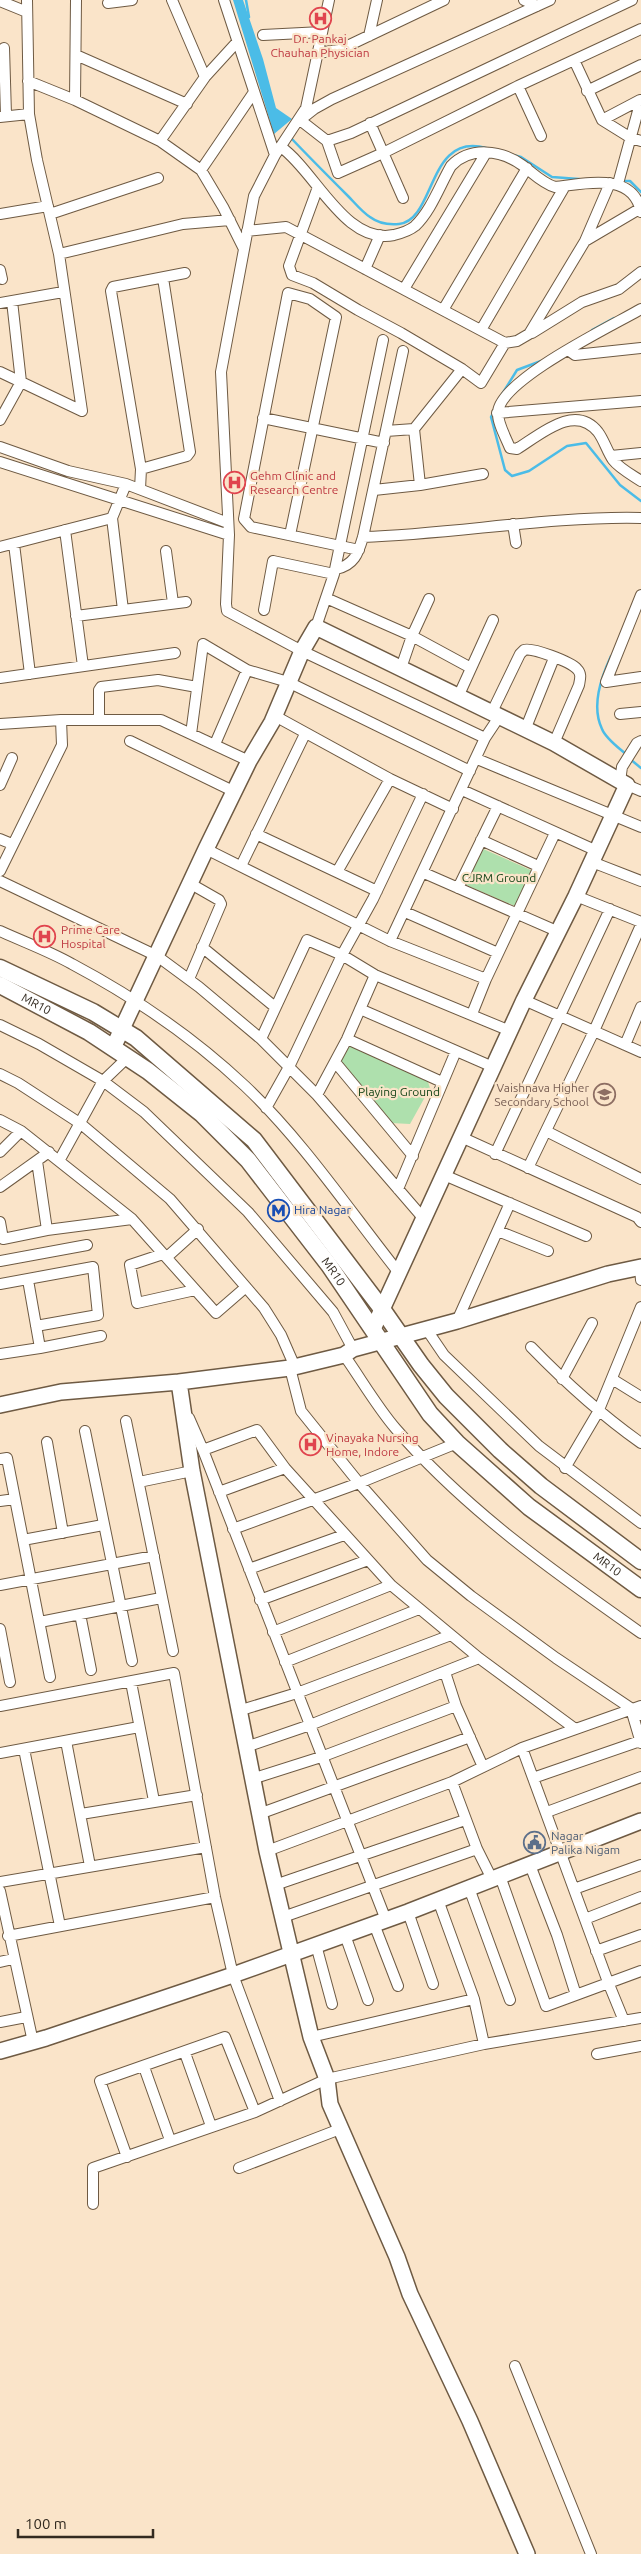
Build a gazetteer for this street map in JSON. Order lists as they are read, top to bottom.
{
  "streets": {
    "main road": ["MR10"]
  },
  "parks": ["CJRM Ground", "Playing Ground"],
  "places": {
    "hospital": [
      "Dr. Pankaj Chauhan Physician",
      "Gehm Clinic and Research Centre",
      "Prime Care Hospital",
      "Vinayaka Nursing Home, Indore"
    ],
    "school or university": ["Vaishnava Higher Secondary School"],
    "metro station": ["Hira Nagar"],
    "public building": ["Nagar Palika Nigam"]
  },
  "scale_bar": "100 m"
}
